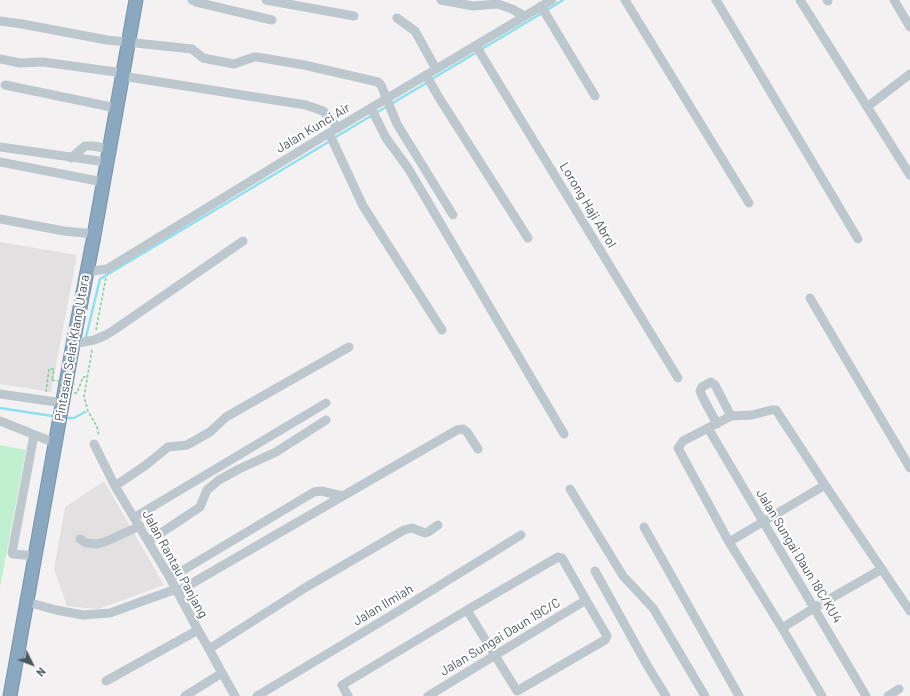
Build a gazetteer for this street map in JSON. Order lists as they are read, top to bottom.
{
  "streets": {
    "highway": ["Pintasan Selat Klang Utara"],
    "street": [
      "Jalan Kunci Air",
      "Lorong Haji Abrol",
      "Jalan Sungai Daun 18C/KU4",
      "Jalan Rantau Panjang",
      "Jalan Ilmiah",
      "Jalan Sungai Daun 19C/C"
    ]
  },
  "crossings": [
    ["Jalan Kunci Air", "Lorong Haji Abrol"],
    ["Jalan Kunci Air", "Pintasan Selat Klang Utara"]
  ],
  "north": "bottom right"
}
